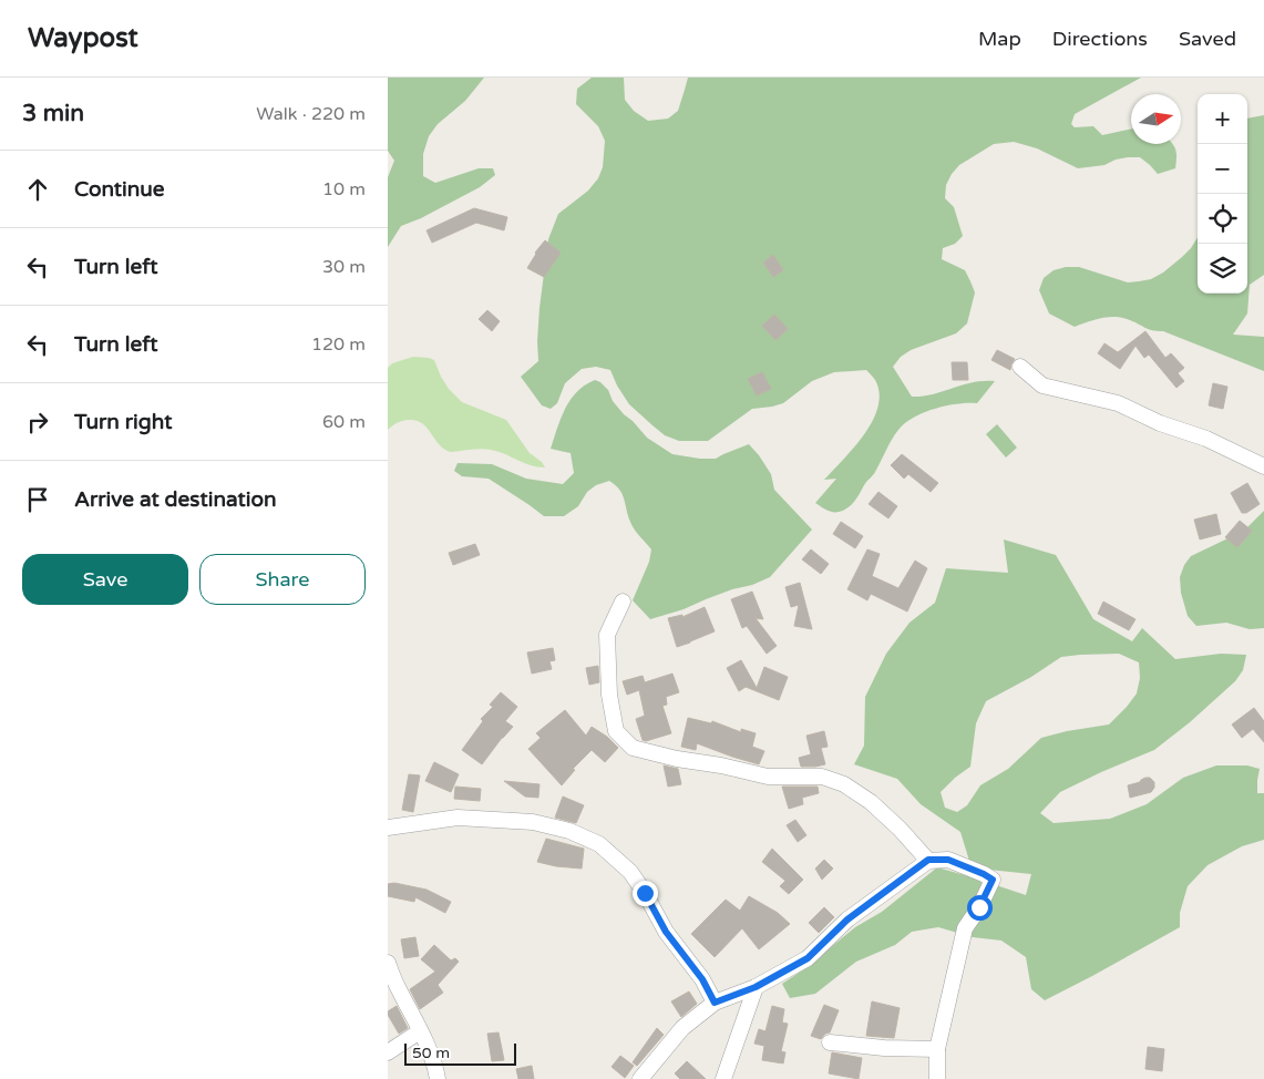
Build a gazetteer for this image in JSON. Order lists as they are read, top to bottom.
{
  "scale_bar": "50 m",
  "north": "right",
  "page": {
    "header": "Waypost",
    "nav": ["Map", "Directions", "Saved"],
    "heading": ["3 min", "Walk · 220 m"],
    "map_buttons": ["+", "−"],
    "list": [
      ["Continue", "10 m"],
      ["Turn left", "30 m"],
      ["Turn left", "120 m"],
      ["Turn right", "60 m"],
      "Arrive at destination"
    ],
    "buttons": ["Save", "Share"],
    "scale": "50 m"
  }
}
